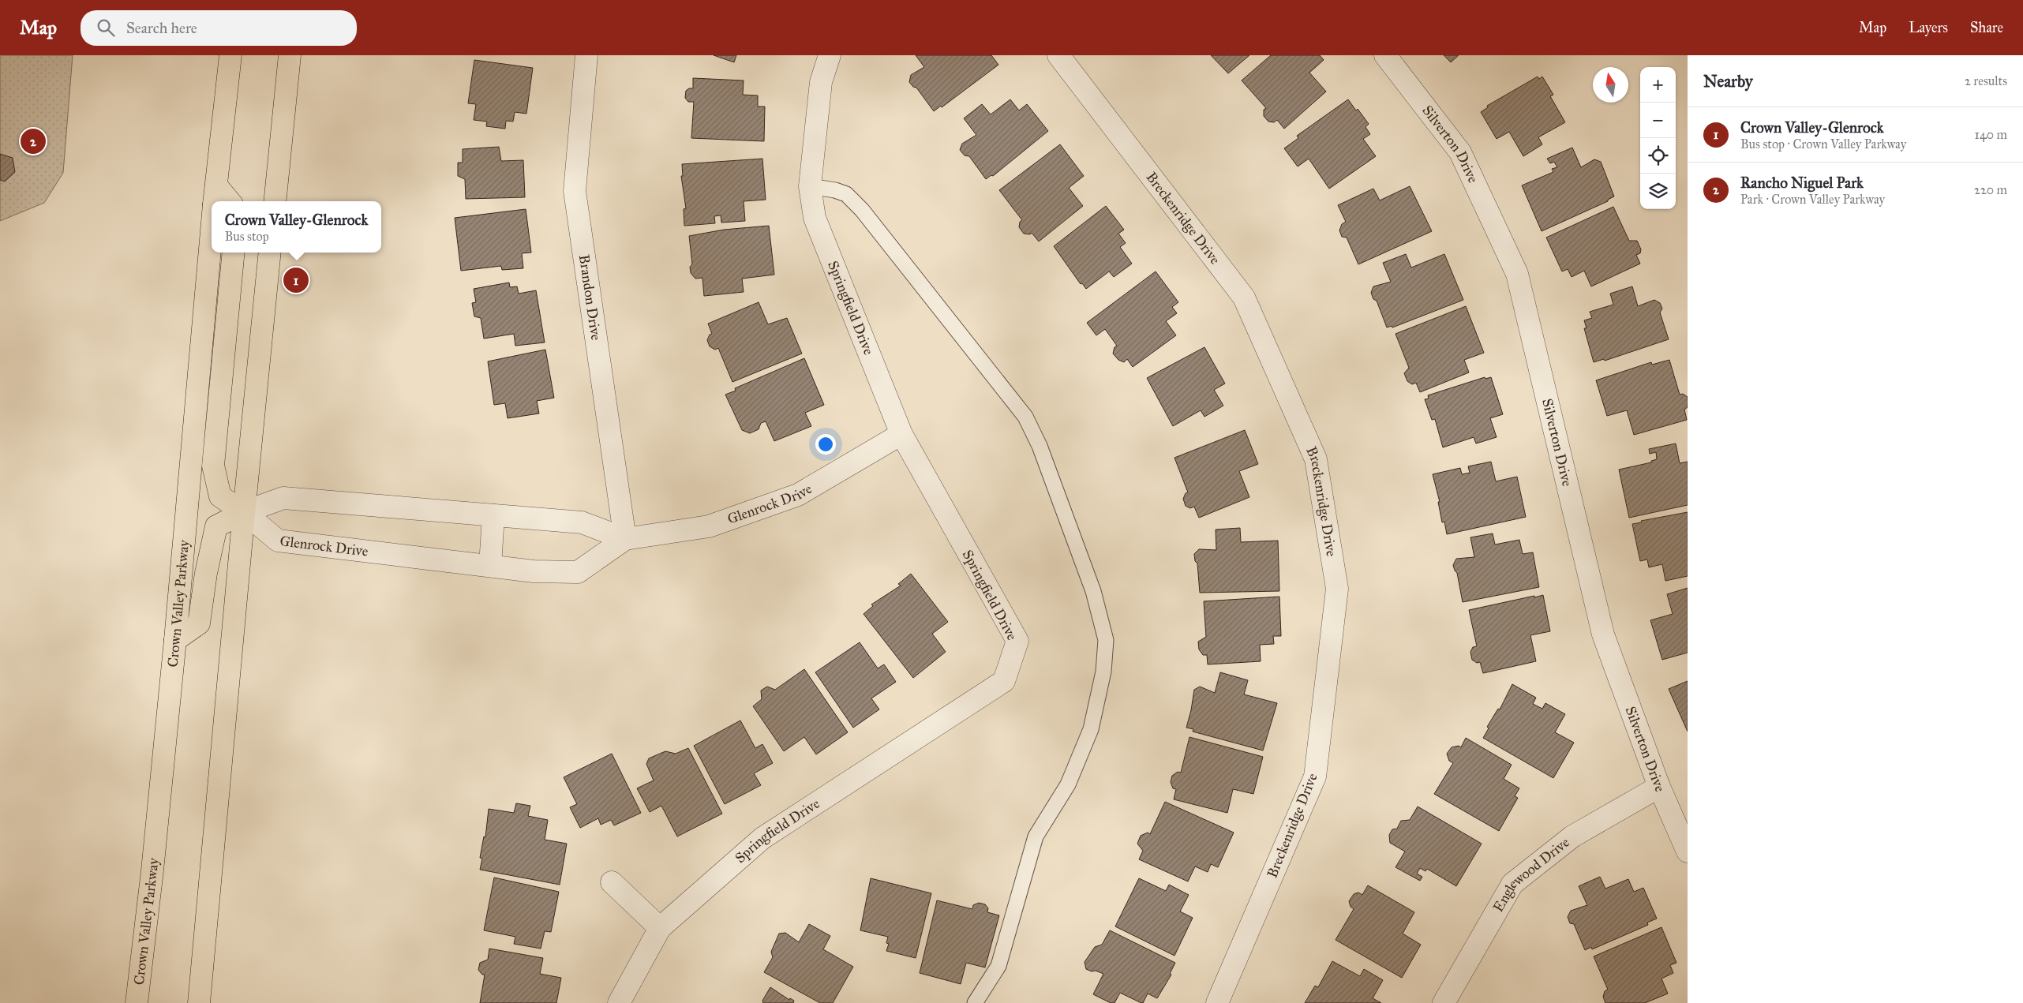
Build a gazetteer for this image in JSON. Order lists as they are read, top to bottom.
{
  "streets": {
    "main road": ["Crown Valley Parkway"],
    "street": [
      "Silverton Drive",
      "Breckenridge Drive",
      "Brandon Drive",
      "Springfield Drive",
      "Glenrock Drive",
      "Englewood Drive"
    ]
  },
  "crossings": [
    ["Silverton Drive", "Englewood Drive"],
    ["Brandon Drive", "Glenrock Drive"],
    ["Springfield Drive", "Glenrock Drive"]
  ],
  "north": "top",
  "page": {
    "header": "Map",
    "search": "Search here",
    "nav": ["Map", "Layers", "Share"],
    "heading": ["Nearby", "2 results"],
    "map_buttons": ["+", "−"],
    "list": [
      {
        "mark": "1",
        "name": "Crown Valley-Glenrock",
        "note": "Bus stop · Crown Valley Parkway",
        "value": "140 m"
      },
      {
        "mark": "2",
        "name": "Rancho Niguel Park",
        "note": "Park · Crown Valley Parkway",
        "value": "220 m"
      }
    ],
    "pins": ["2", "1"],
    "popup": ["Crown Valley-Glenrock", "Bus stop"]
  }
}
